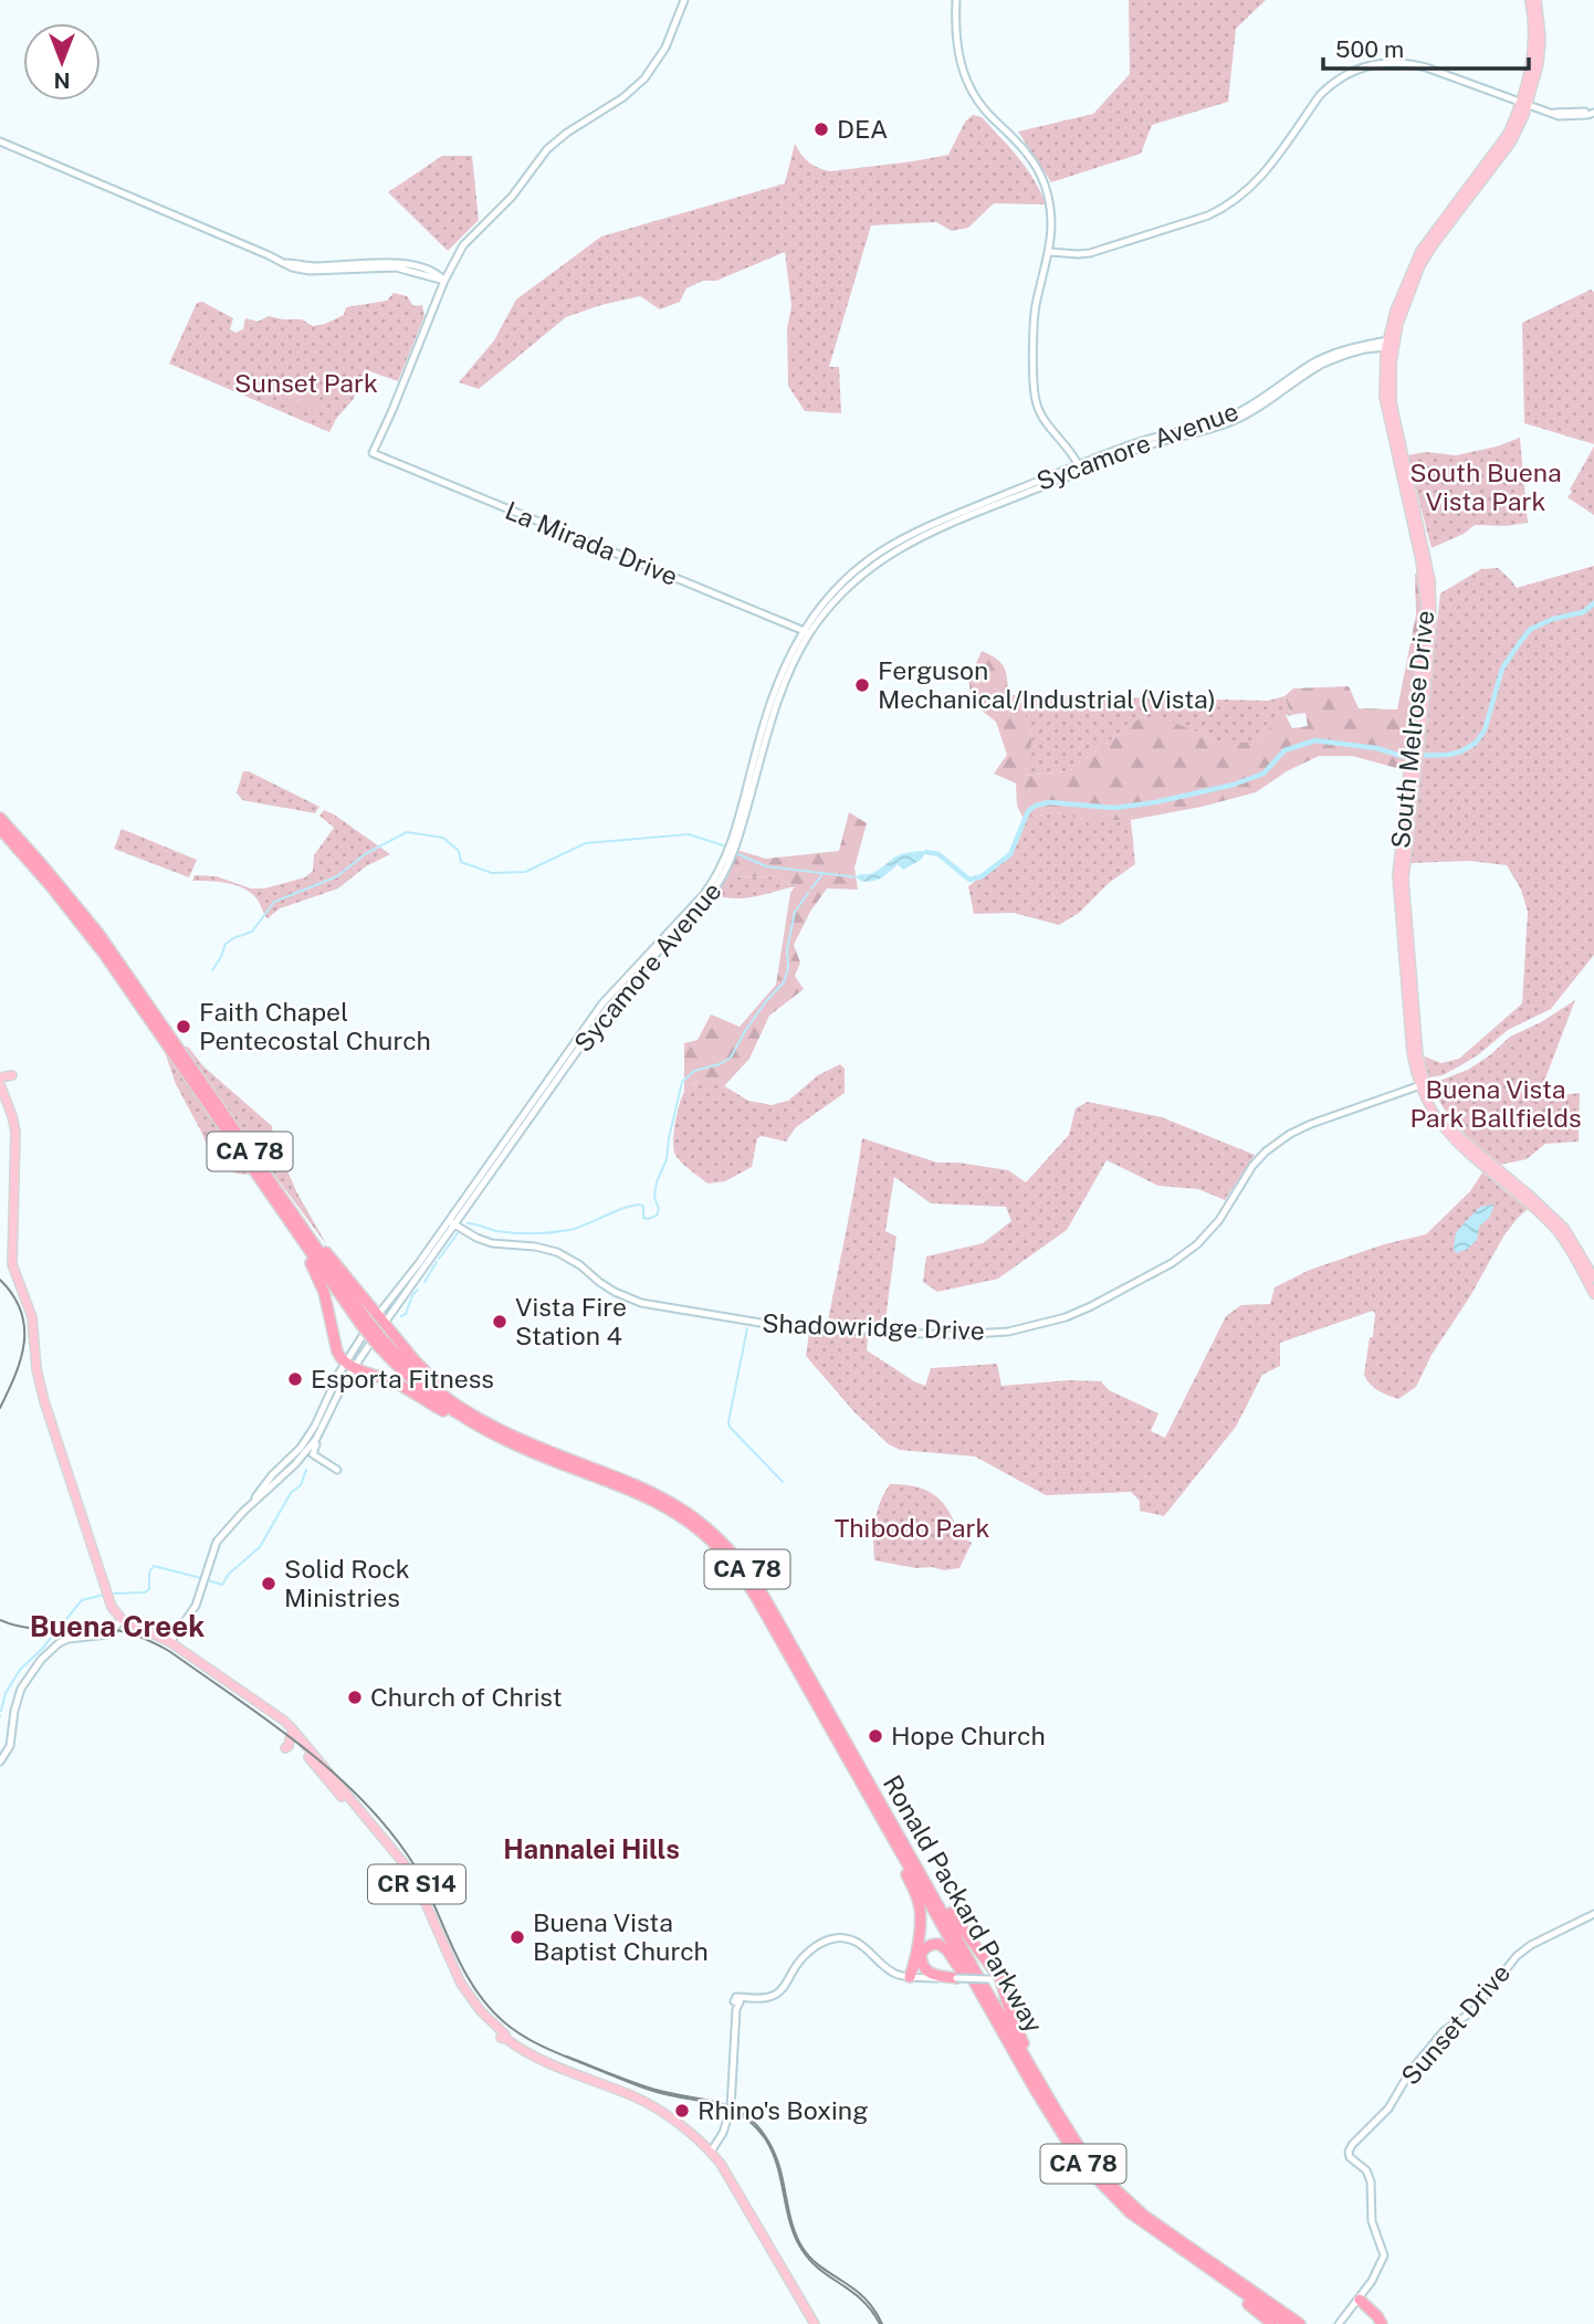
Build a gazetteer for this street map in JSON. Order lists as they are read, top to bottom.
{
  "streets": {
    "highway": ["CA 78", "Ronald Packard Parkway"],
    "main road": [
      "Sycamore Avenue",
      "La Mirada Drive",
      "South Melrose Drive",
      "Shadowridge Drive",
      "CR S14",
      "Sunset Drive"
    ]
  },
  "crossings": [
    ["Sycamore Avenue", "La Mirada Drive"],
    ["Sycamore Avenue", "South Melrose Drive"],
    ["Sycamore Avenue", "Shadowridge Drive"],
    ["South Melrose Drive", "Shadowridge Drive"]
  ],
  "districts": ["Buena Creek", "Hannalei Hills"],
  "parks": [
    "Sunset Park",
    "South Buena Vista Park",
    "Buena Vista Park Ballfields",
    "Thibodo Park"
  ],
  "places": [
    "DEA",
    "Ferguson Mechanical/Industrial (Vista)",
    "Faith Chapel Pentecostal Church",
    "Vista Fire Station 4",
    "Esporta Fitness",
    "Solid Rock Ministries",
    "Church of Christ",
    "Hope Church",
    "Buena Vista Baptist Church",
    "Rhino's Boxing"
  ],
  "scale_bar": "500 m",
  "north": "bottom"
}
